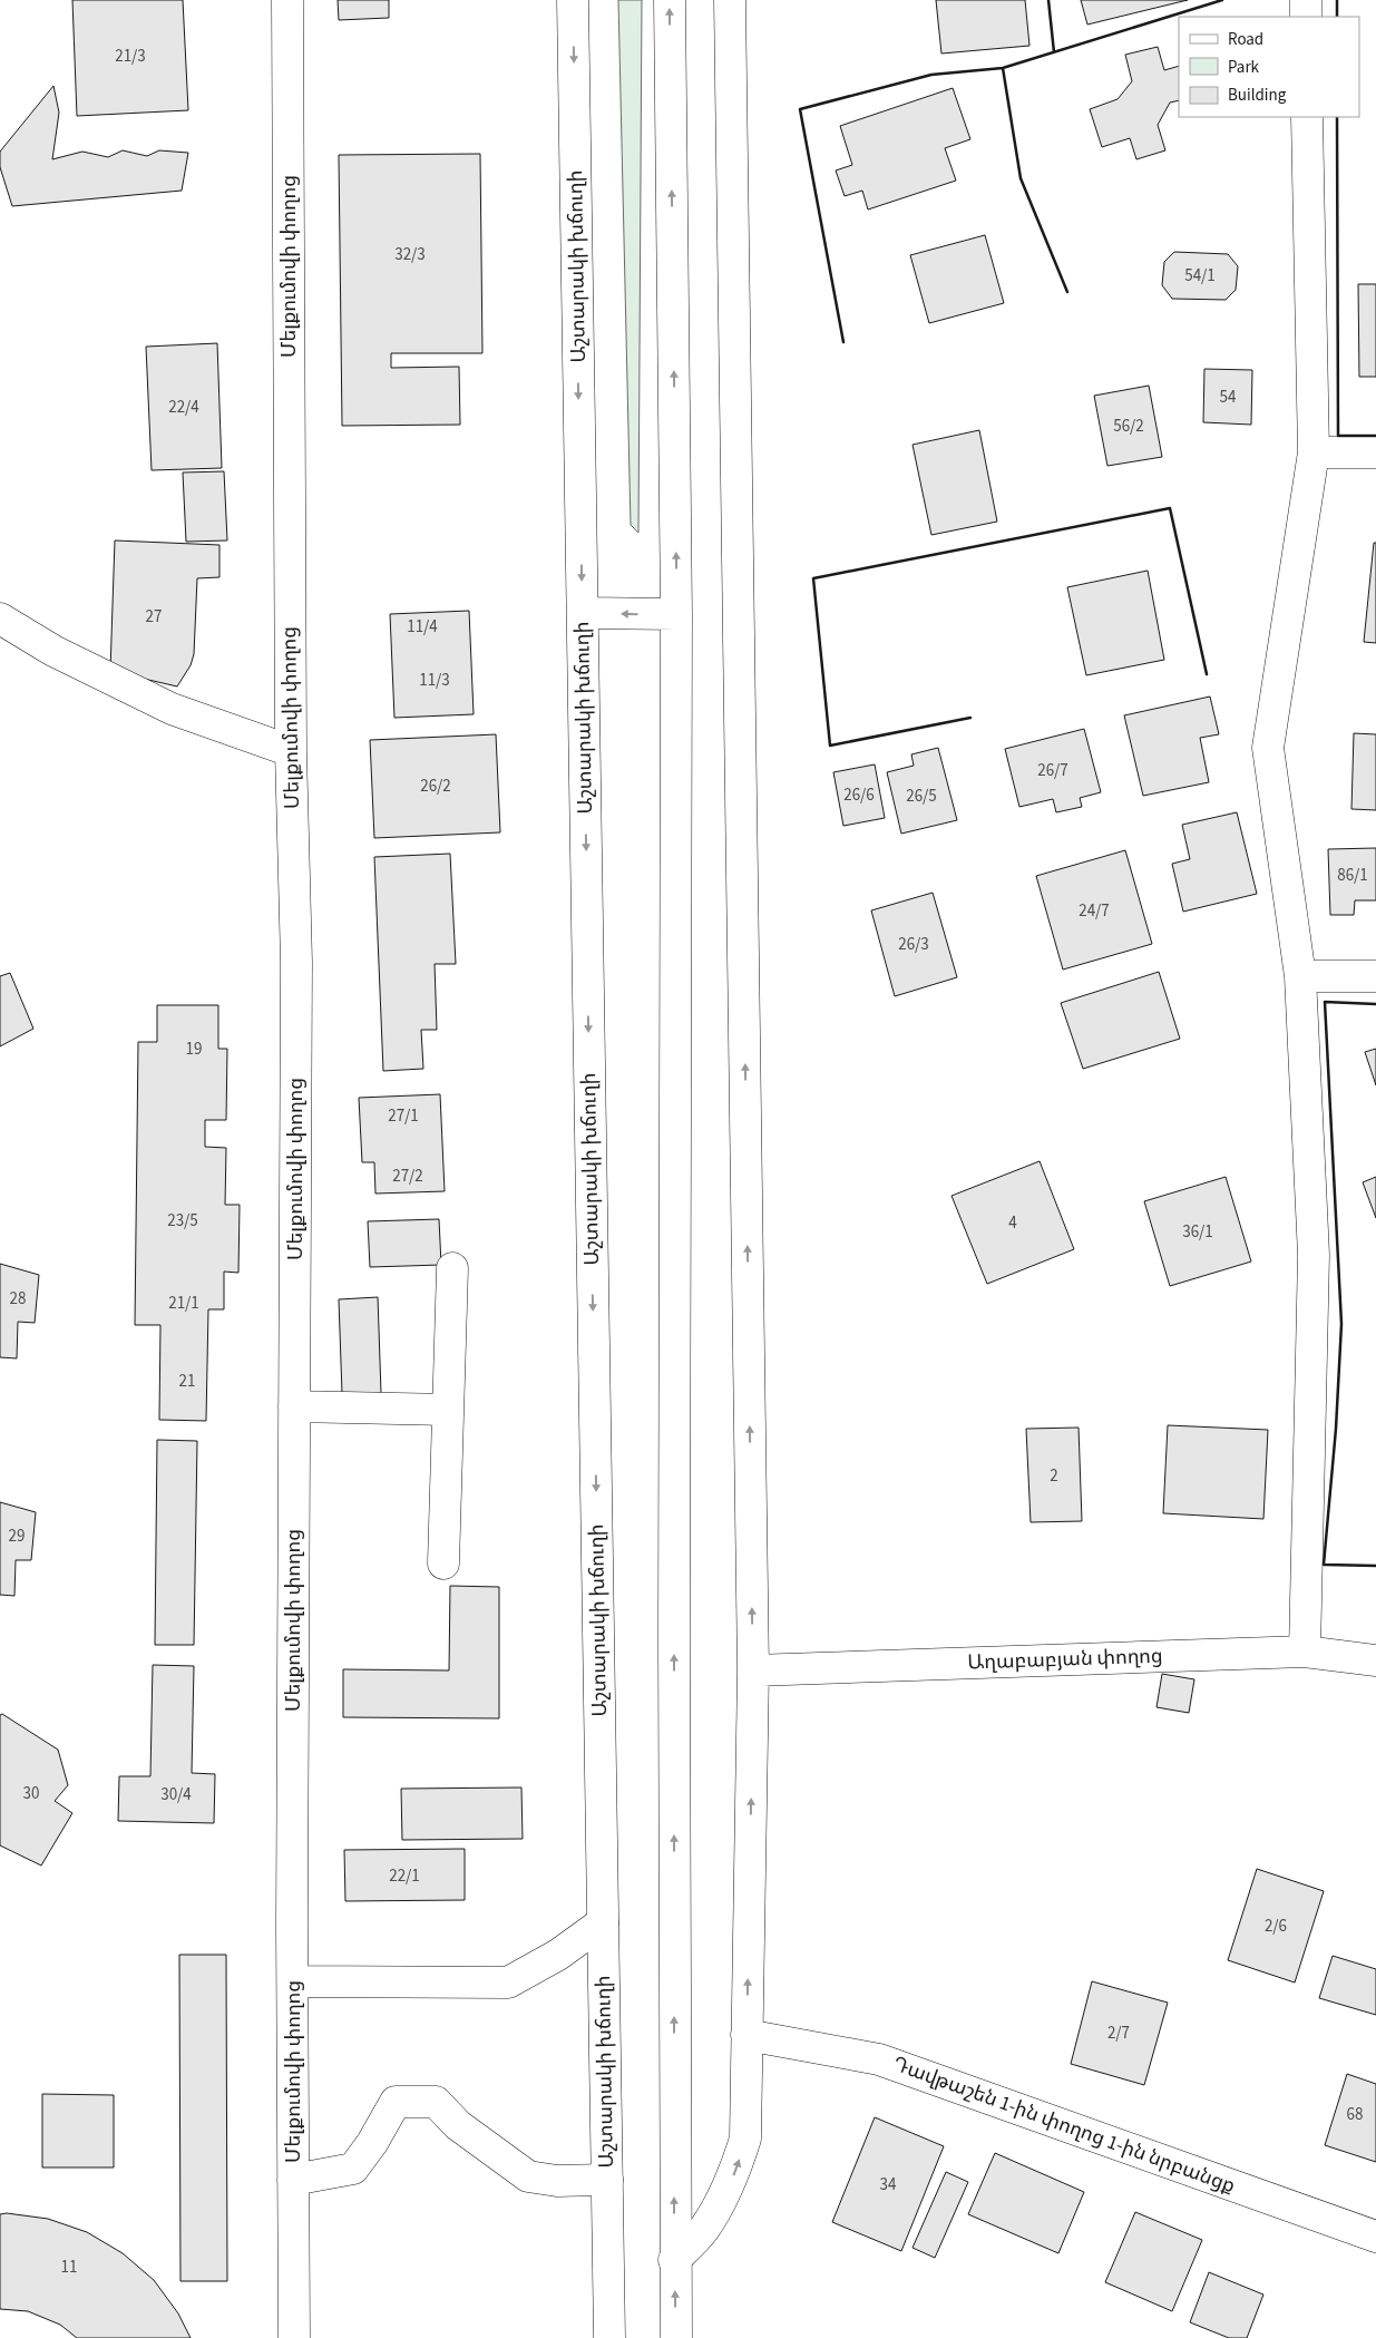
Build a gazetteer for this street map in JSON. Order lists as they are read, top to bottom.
{
  "streets": {
    "street": [
      "Մելքումովի փողոց",
      "Աշտարակի խճուղի",
      "Աղաբաբյան փողոց",
      "Դավթաշեն 1-ին փողոց 1-ին նրբանցք"
    ]
  },
  "house_numbers": [
    "21/3",
    "32/3",
    "54/1",
    "54",
    "22/4",
    "56/2",
    "27",
    "11/4",
    "11/3",
    "26/7",
    "26/2",
    "26/6",
    "26/5",
    "86/1",
    "24/7",
    "26/3",
    "19",
    "27/1",
    "27/2",
    "23/5",
    "4",
    "36/1",
    "28",
    "21/1",
    "21",
    "2",
    "29",
    "30",
    "30/4",
    "22/1",
    "2/6",
    "2/7",
    "68",
    "34",
    "11"
  ],
  "legend": ["Road", "Park", "Building"]
}
